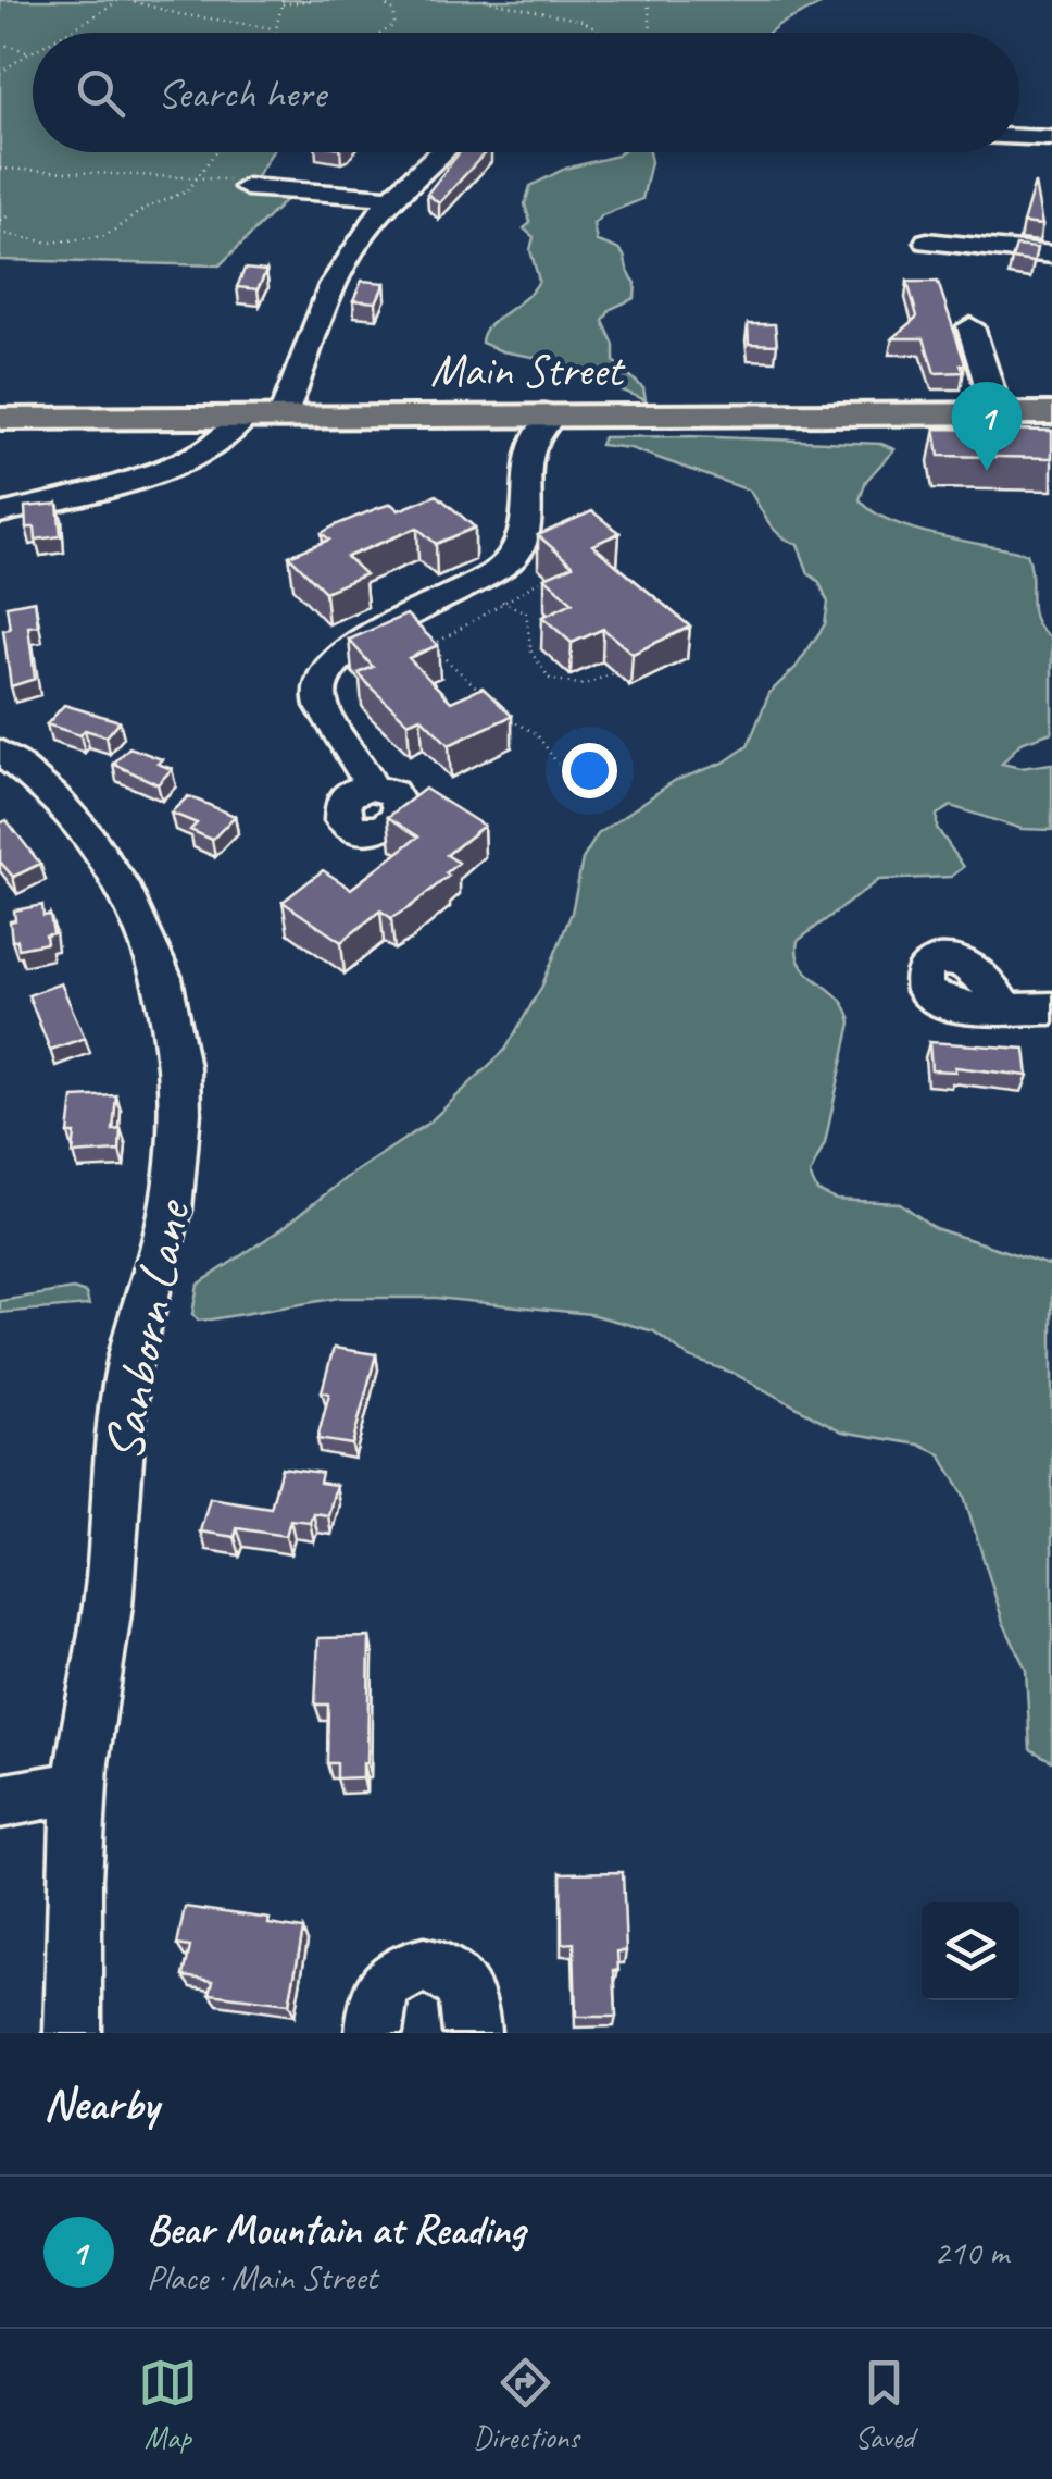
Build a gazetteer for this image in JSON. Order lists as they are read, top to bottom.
{
  "streets": {
    "main road": ["Main Street"],
    "street": ["Sanborn Lane"]
  },
  "page": {
    "search": "Search here",
    "pins": "1",
    "heading": "Nearby",
    "list": [
      {
        "mark": "1",
        "name": "Bear Mountain at Reading",
        "note": "Place · Main Street",
        "value": "210 m"
      }
    ],
    "nav": ["Map", "Directions", "Saved"]
  }
}
